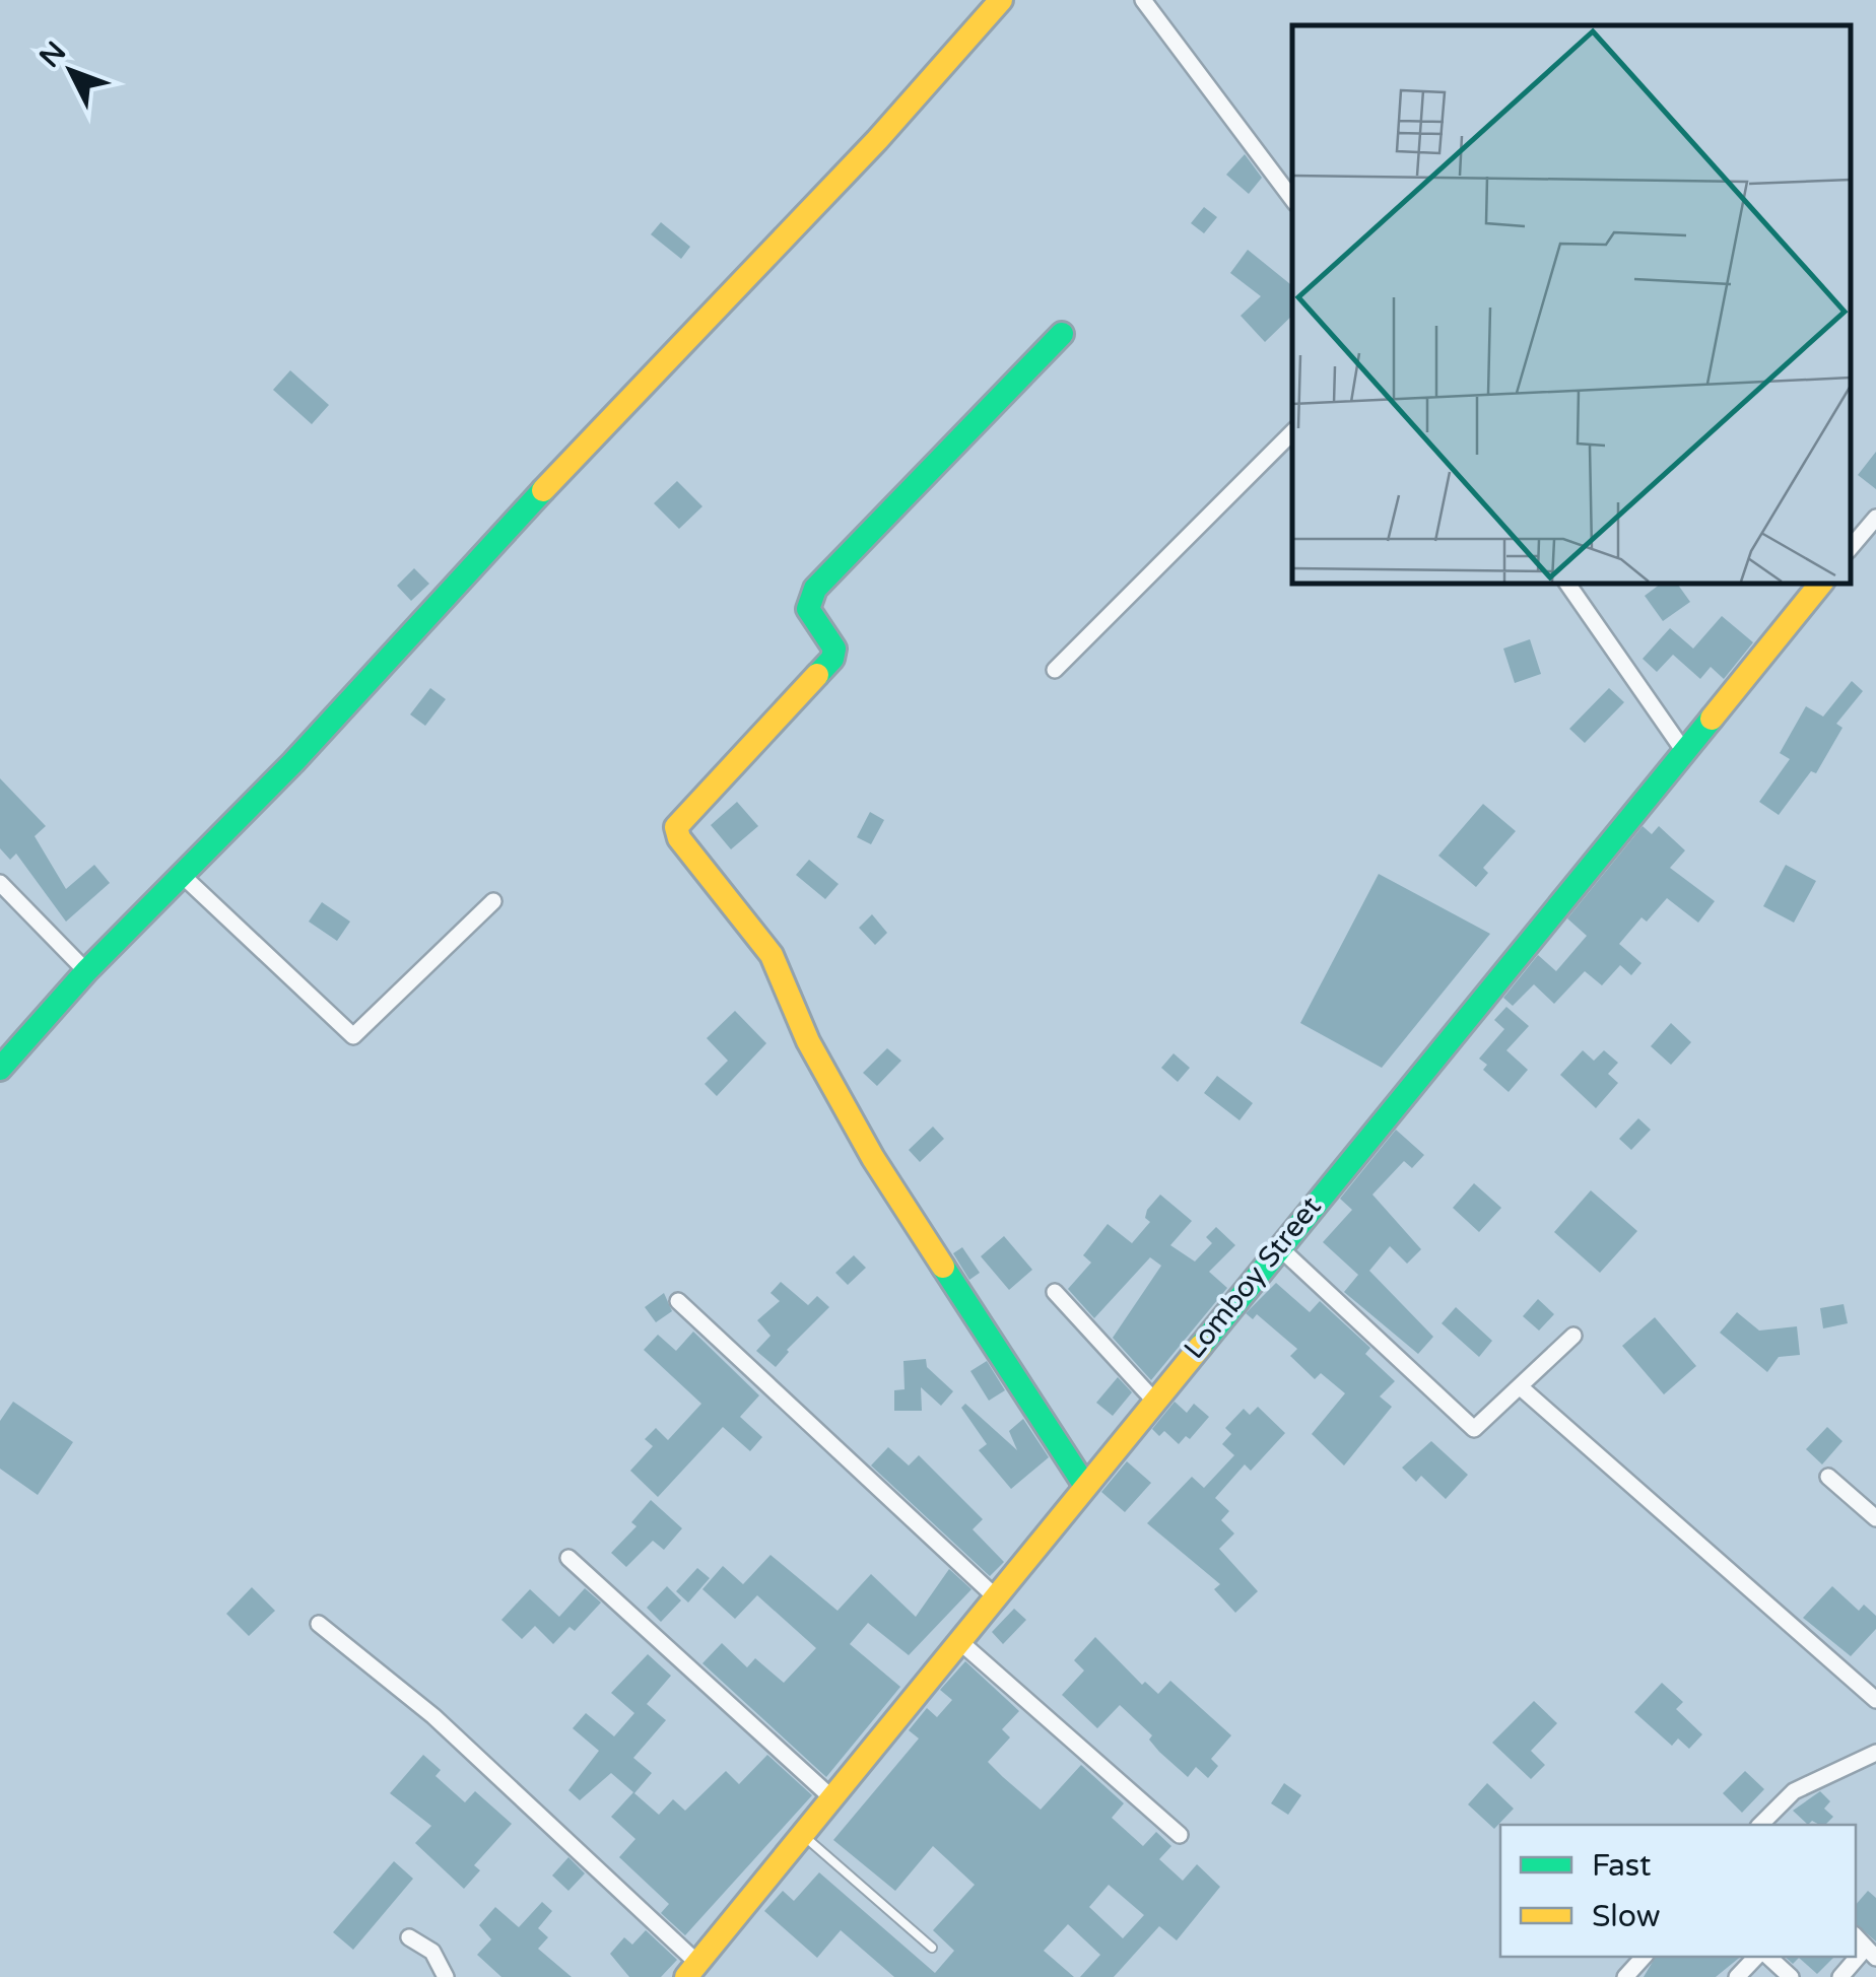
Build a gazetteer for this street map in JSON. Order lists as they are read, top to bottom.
{
  "streets": {
    "street": ["Lomboy Street"]
  },
  "legend": ["Fast", "Slow"],
  "north": "top left"
}
